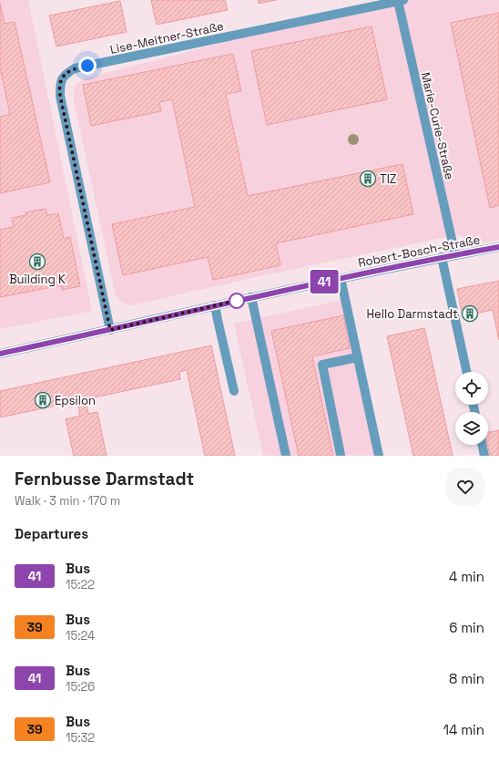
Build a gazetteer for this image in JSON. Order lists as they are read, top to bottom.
{
  "streets": {
    "street": ["Lise-Meitner-Straße", "Marie-Curie-Straße", "Robert-Bosch-Straße"]
  },
  "crossings": [
    ["Lise-Meitner-Straße", "Marie-Curie-Straße"],
    ["Lise-Meitner-Straße", "Robert-Bosch-Straße"],
    ["Marie-Curie-Straße", "Robert-Bosch-Straße"]
  ],
  "places": {
    "building": [
      "TIZ",
      "Building K",
      "Hello Darmstadt",
      "Epsilon"
    ]
  },
  "lines": ["bus line 41"],
  "page": {
    "on_map": "41",
    "heading": [
      ["Fernbusse Darmstadt", "Walk · 3 min · 170 m"],
      "Departures"
    ],
    "list": [
      {
        "mark": "41",
        "name": "Bus",
        "note": "15:22",
        "value": "4 min"
      },
      {
        "mark": "39",
        "name": "Bus",
        "note": "15:24",
        "value": "6 min"
      },
      {
        "mark": "41",
        "name": "Bus",
        "note": "15:26",
        "value": "8 min"
      },
      {
        "mark": "39",
        "name": "Bus",
        "note": "15:32",
        "value": "14 min"
      }
    ]
  }
}
